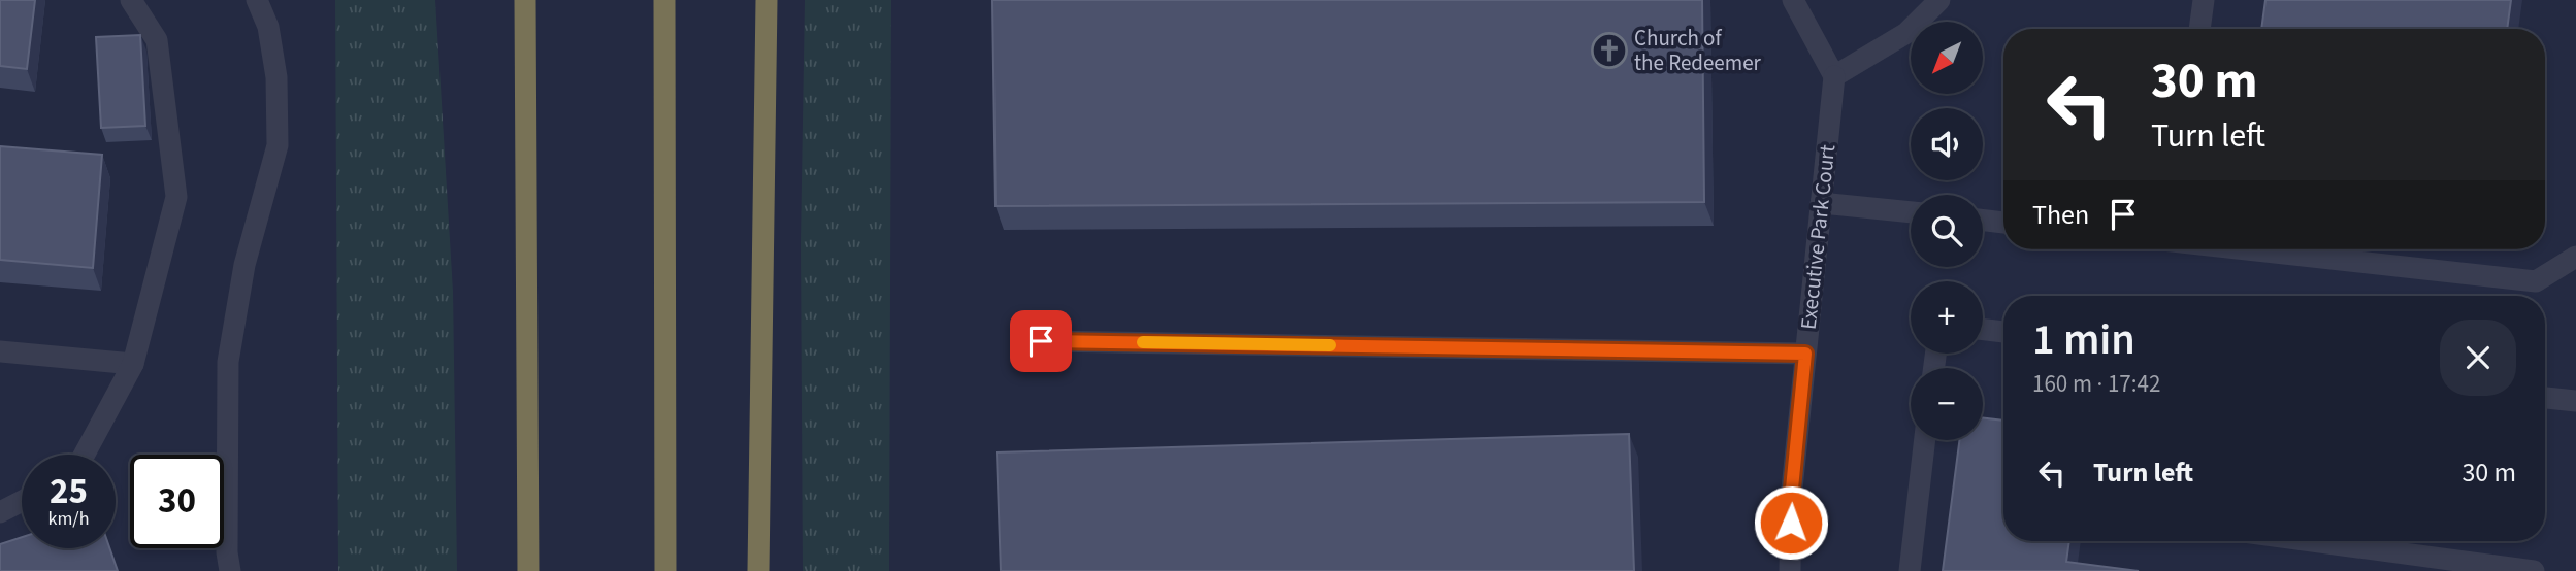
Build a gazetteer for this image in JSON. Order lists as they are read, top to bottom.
{
  "streets": {
    "street": ["Executive Park Court"]
  },
  "places": {
    "church": ["Church of the Redeemer"]
  },
  "north": "bottom left",
  "page": {
    "map_buttons": ["+", "−"],
    "turn": ["30 m", "Turn left"],
    "then": "Then",
    "heading": ["1 min", "160 m · 17:42"],
    "list": [
      {
        "name": "Turn left",
        "value": "30 m"
      }
    ],
    "speed": "25 km/h",
    "limit": "30"
  }
}
